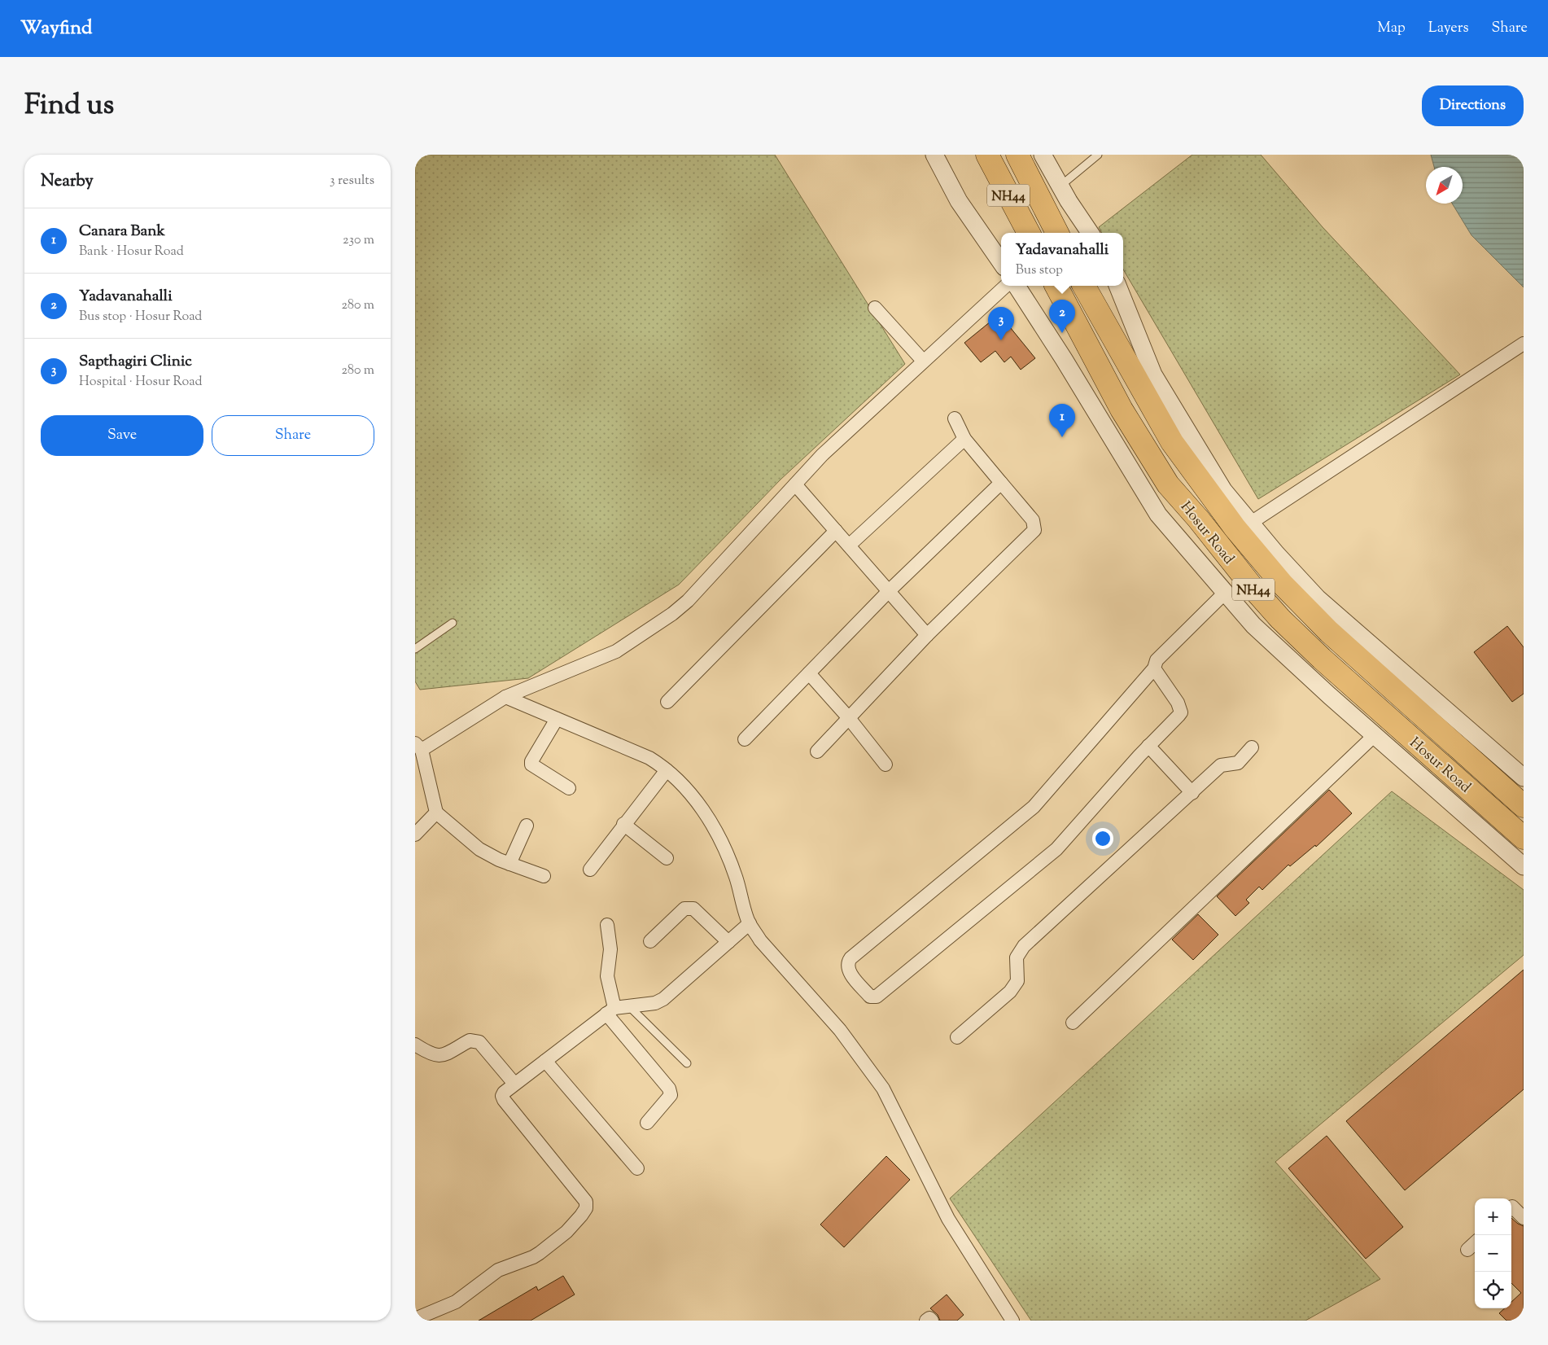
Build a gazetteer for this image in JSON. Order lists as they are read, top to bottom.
{
  "streets": {
    "highway": ["NH44", "Hosur Road"]
  },
  "north": "bottom left",
  "page": {
    "header": "Wayfind",
    "nav": ["Map", "Layers", "Share"],
    "title": "Find us",
    "buttons": [
      "Directions",
      ["Save", "Share"]
    ],
    "heading": ["Nearby", "3 results"],
    "list": [
      {
        "mark": "1",
        "name": "Canara Bank",
        "note": "Bank · Hosur Road",
        "value": "230 m"
      },
      {
        "mark": "2",
        "name": "Yadavanahalli",
        "note": "Bus stop · Hosur Road",
        "value": "280 m"
      },
      {
        "mark": "3",
        "name": "Sapthagiri Clinic",
        "note": "Hospital · Hosur Road",
        "value": "280 m"
      }
    ],
    "popup": ["Yadavanahalli", "Bus stop"],
    "pins": ["2", "3", "1"],
    "map_buttons": ["+", "−"]
  }
}
